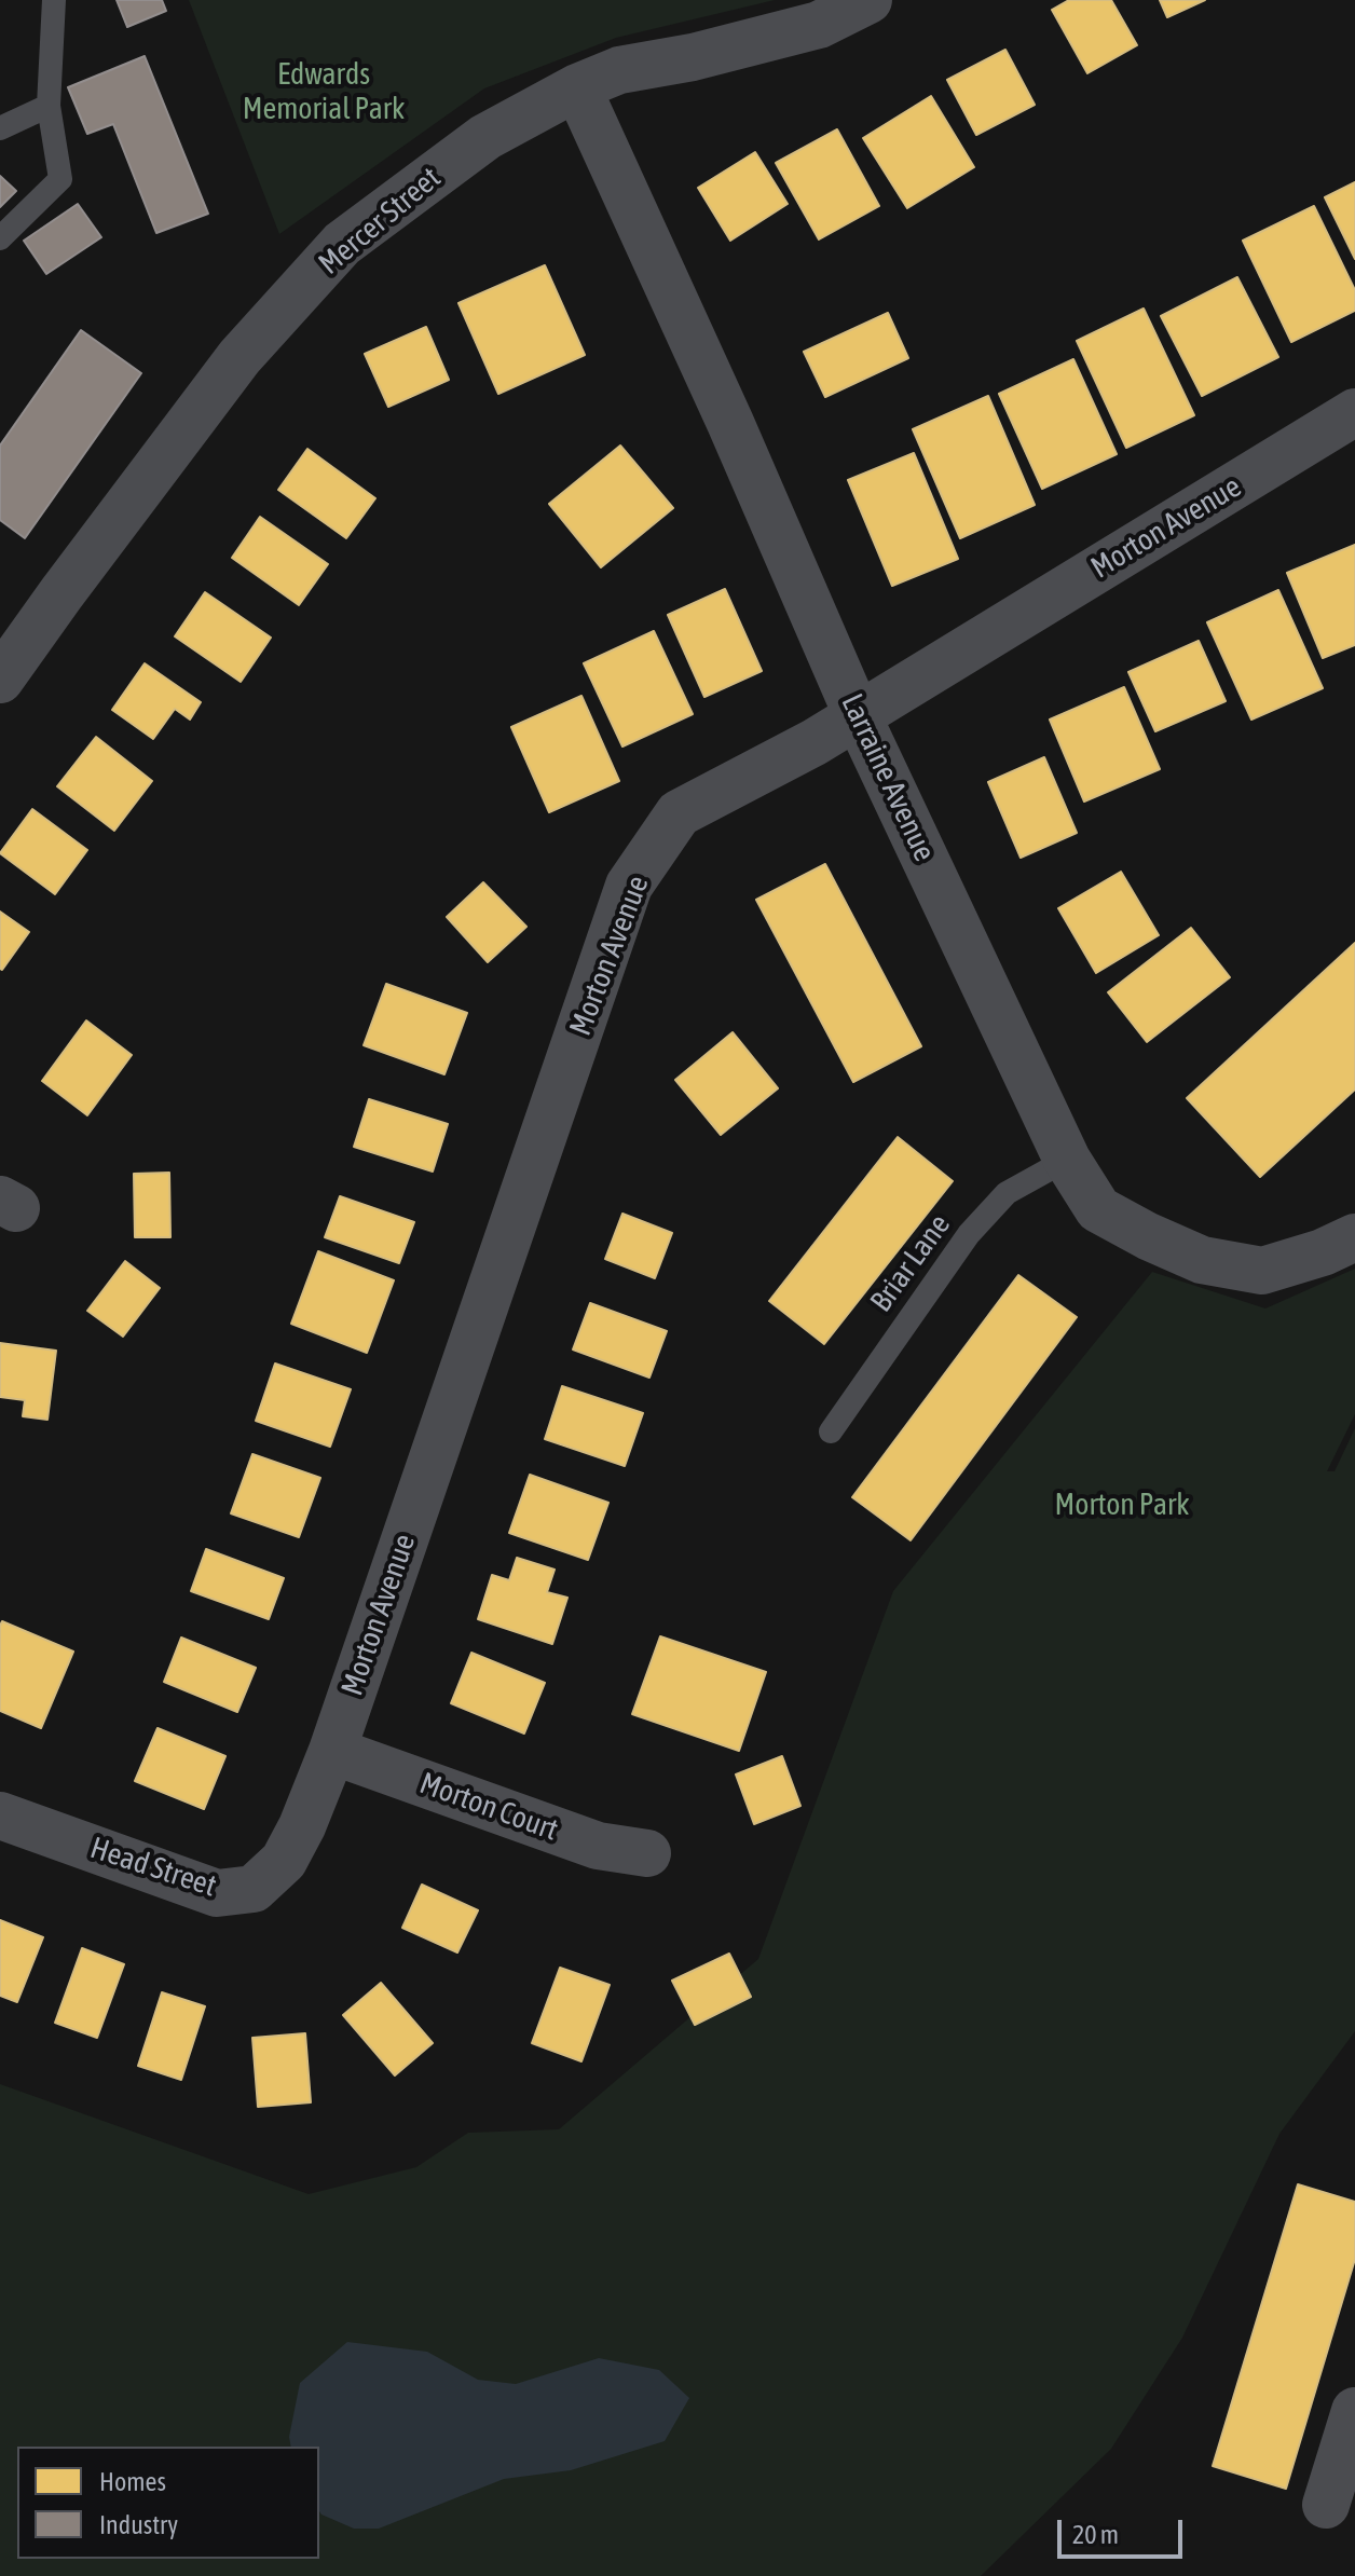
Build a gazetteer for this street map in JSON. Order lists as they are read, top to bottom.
{
  "streets": {
    "street": [
      "Mercer Street",
      "Morton Avenue",
      "Larraine Avenue",
      "Morton Court",
      "Head Street"
    ],
    "lane": ["Briar Lane"]
  },
  "crossings": [
    ["Mercer Street", "Larraine Avenue"],
    ["Morton Avenue", "Larraine Avenue"],
    ["Morton Avenue", "Morton Court"],
    ["Morton Avenue", "Head Street"],
    ["Larraine Avenue", "Briar Lane"],
    ["Morton Court", "Head Street"]
  ],
  "parks": ["Edwards Memorial Park", "Morton Park"],
  "legend": ["Homes", "Industry"],
  "scale_bar": "20 m"
}
